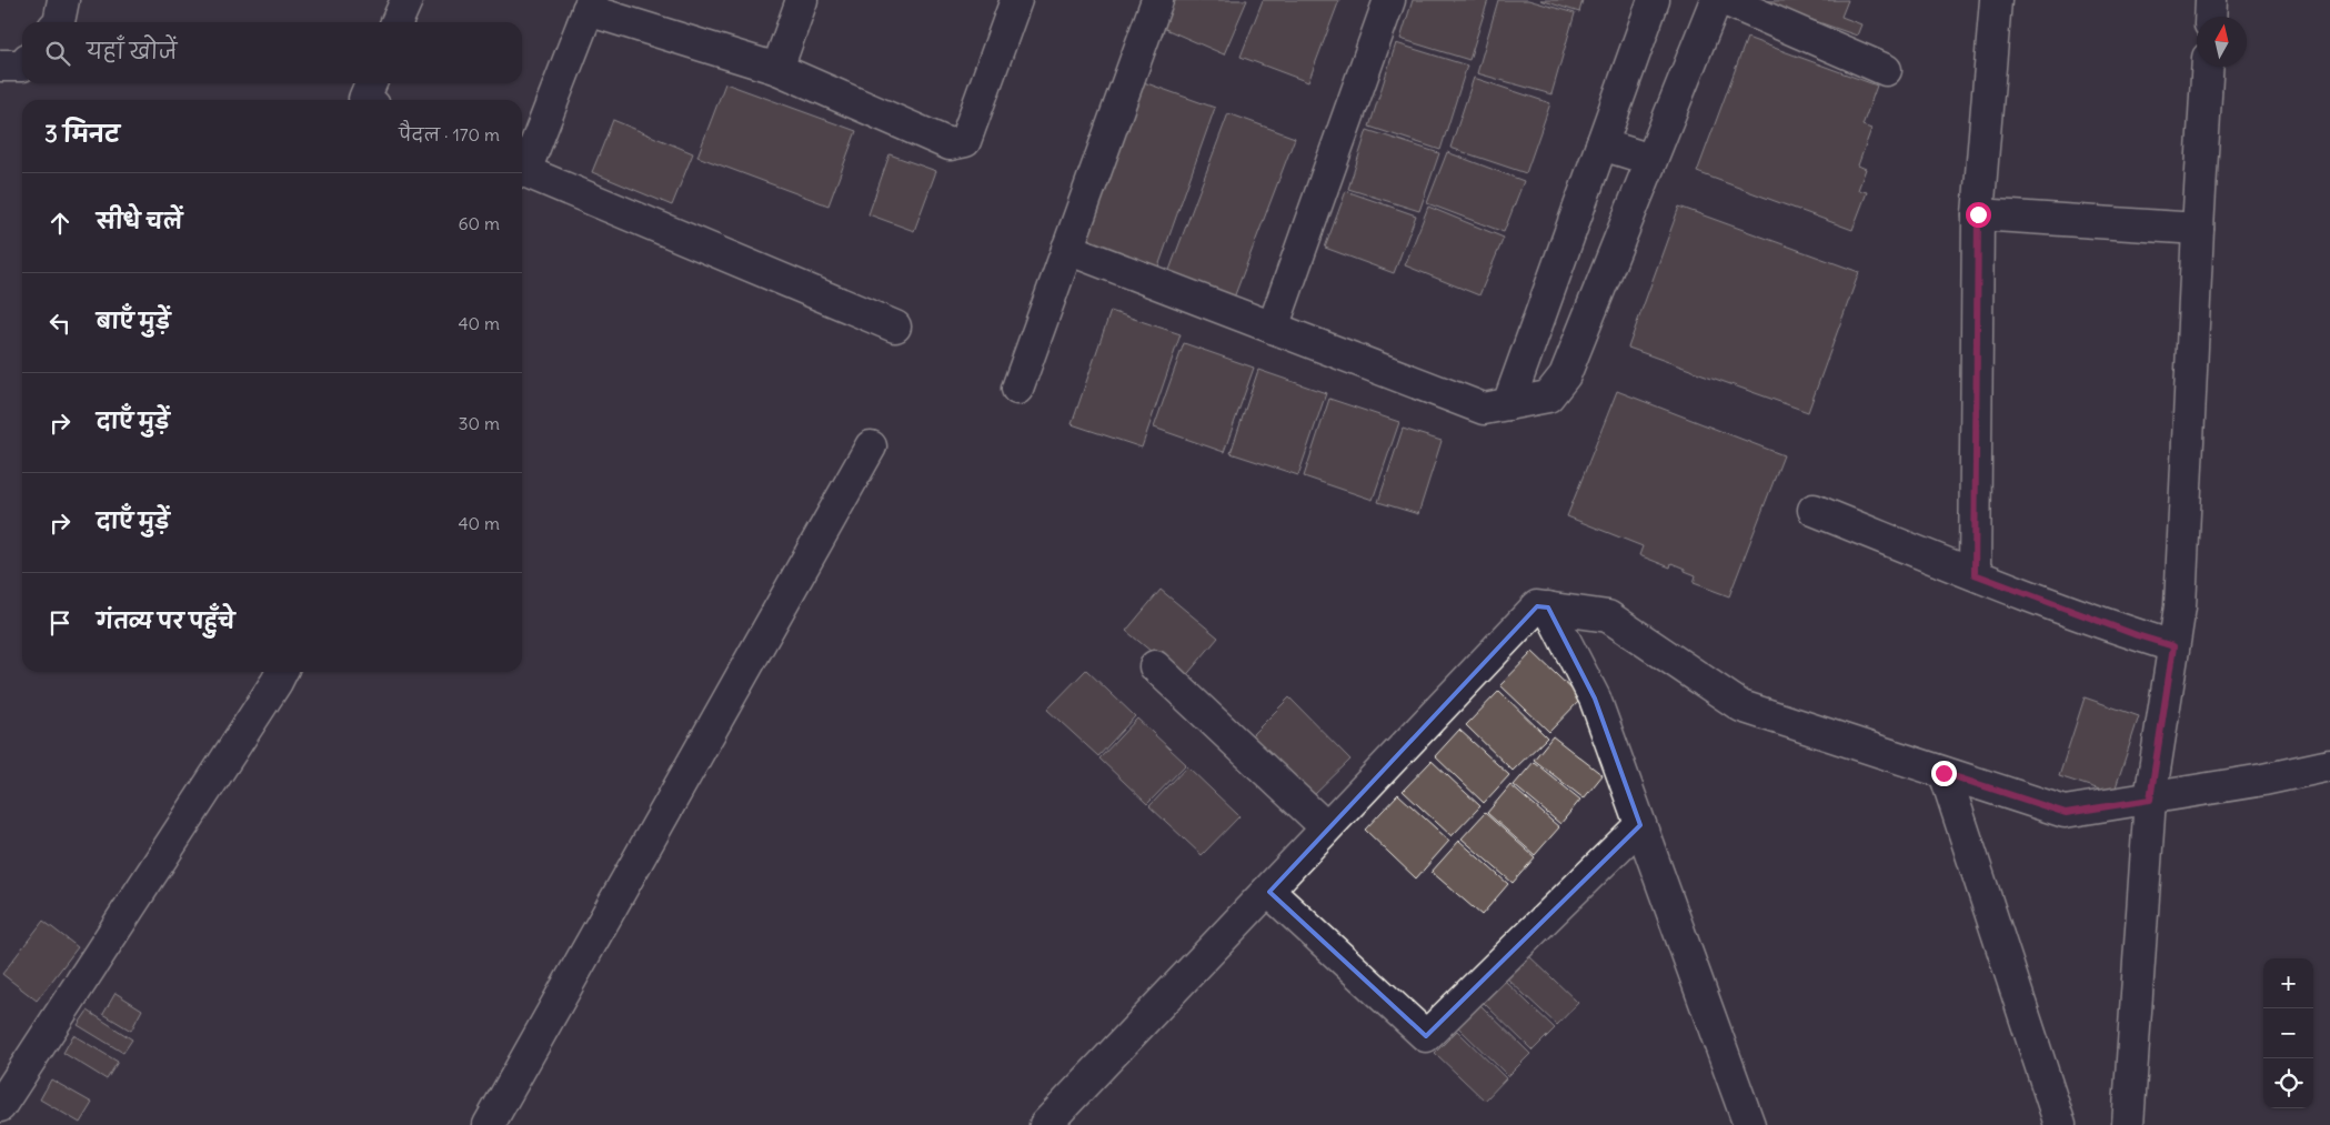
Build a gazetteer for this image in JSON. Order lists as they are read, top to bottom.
{
  "north": "top",
  "page": {
    "search": "यहाँ खोजें",
    "heading": ["3 मिनट", "पैदल · 170 m"],
    "list": [
      ["सीधे चलें", "60 m"],
      ["बाएँ मुड़ें", "40 m"],
      ["दाएँ मुड़ें", "30 m"],
      ["दाएँ मुड़ें", "40 m"],
      "गंतव्य पर पहुँचे"
    ],
    "map_buttons": ["+", "−"]
  }
}
